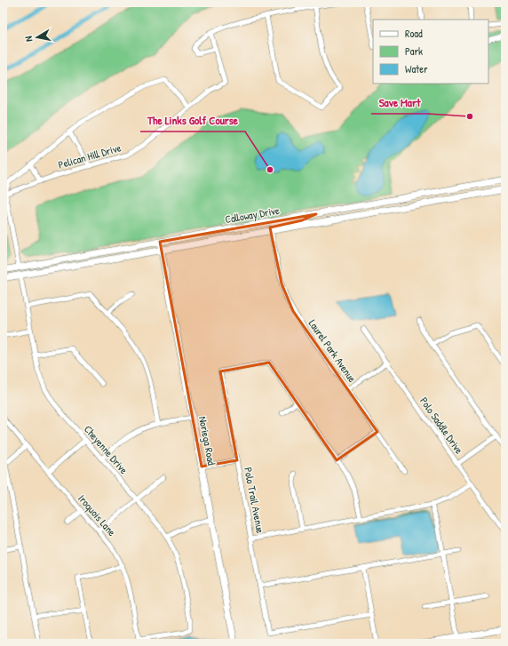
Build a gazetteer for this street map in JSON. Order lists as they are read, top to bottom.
{
  "streets": {
    "main road": ["Calloway Drive", "Noriega Road"],
    "street": [
      "Pelican Hill Drive",
      "Laurel Park Avenue",
      "Polo Saddle Drive",
      "Cheyenne Drive",
      "Polo Trail Avenue",
      "Iroquois Lane"
    ]
  },
  "crossings": [
    ["Calloway Drive", "Laurel Park Avenue"],
    ["Calloway Drive", "Noriega Road"],
    ["Calloway Drive", "Cheyenne Drive"],
    ["Cheyenne Drive", "Iroquois Lane"]
  ],
  "places": ["Save Mart", "The Links Golf Course"],
  "legend": ["Road", "Park", "Water"],
  "north": "left"
}
